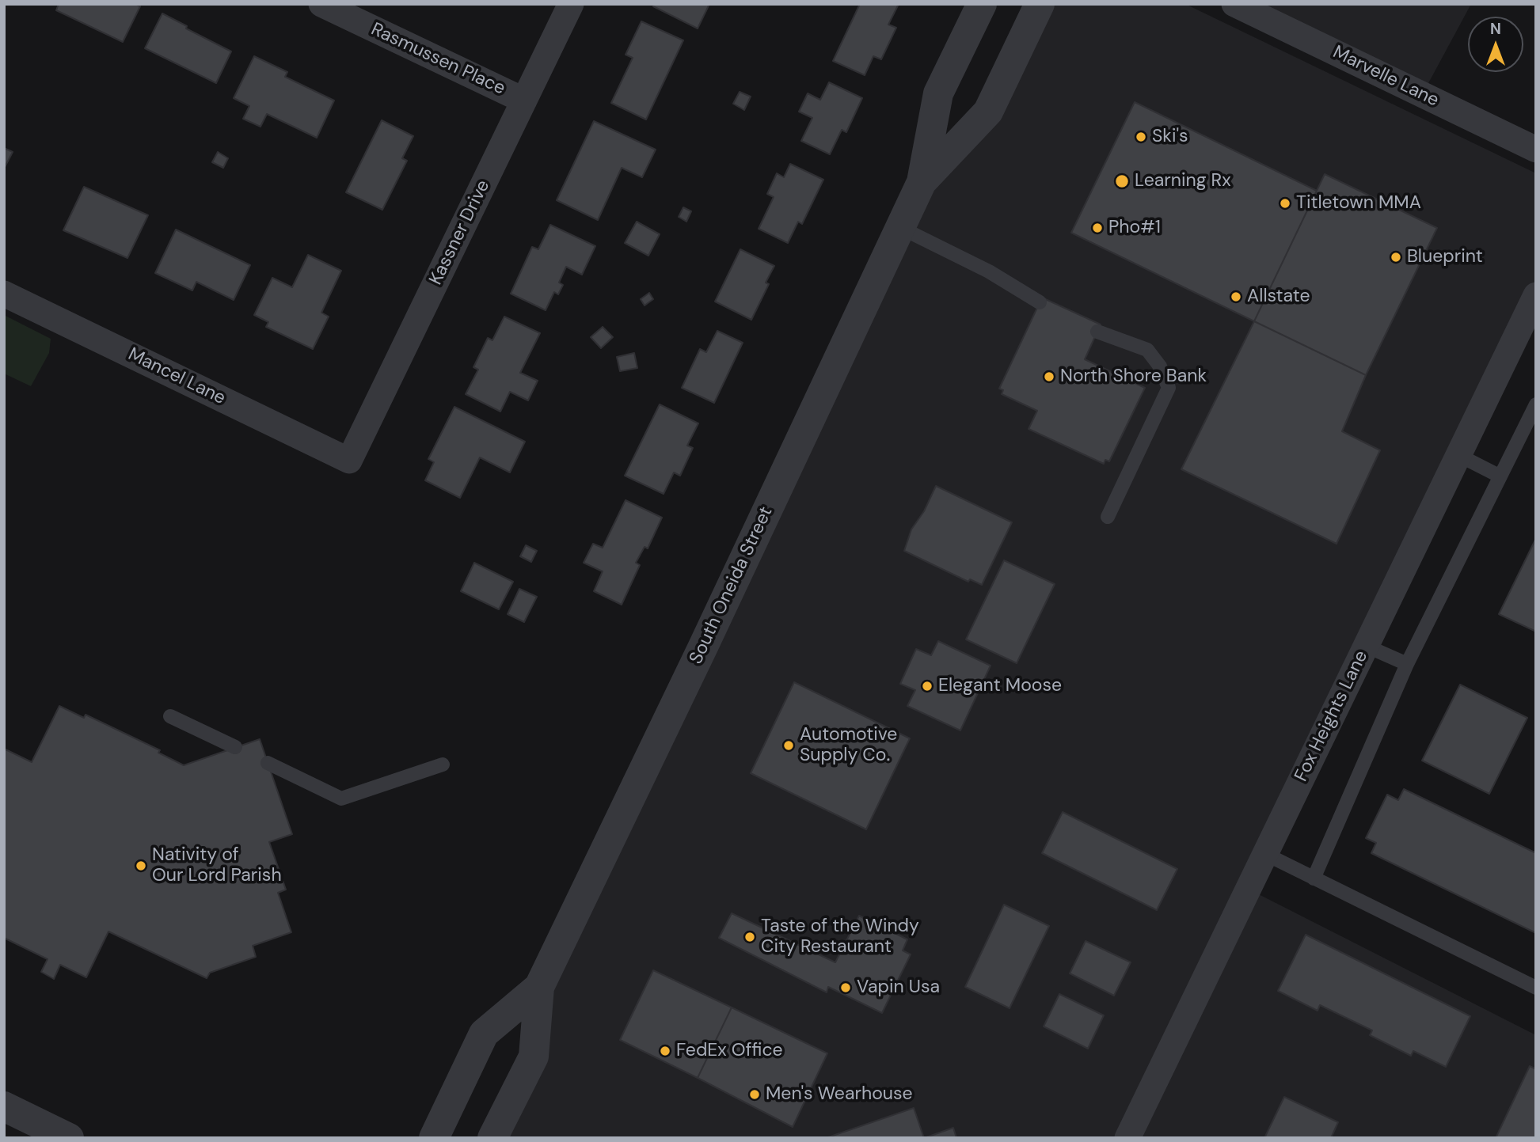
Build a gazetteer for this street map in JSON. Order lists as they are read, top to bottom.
{
  "streets": {
    "street": [
      "Rasmussen Place",
      "Marvelle Lane",
      "Kassner Drive",
      "Mancel Lane",
      "South Oneida Street",
      "Fox Heights Lane"
    ]
  },
  "crossings": [
    ["Rasmussen Place", "Kassner Drive"],
    ["Kassner Drive", "Mancel Lane"]
  ],
  "places": [
    "Ski's",
    "Learning Rx",
    "Titletown MMA",
    "Pho#1",
    "Blueprint",
    "Allstate",
    "North Shore Bank",
    "Elegant Moose",
    "Automotive Supply Co.",
    "Nativity of Our Lord Parish",
    "Taste of the Windy City Restaurant",
    "Vapin Usa",
    "FedEx Office",
    "Men's Wearhouse"
  ],
  "north": "top"
}
